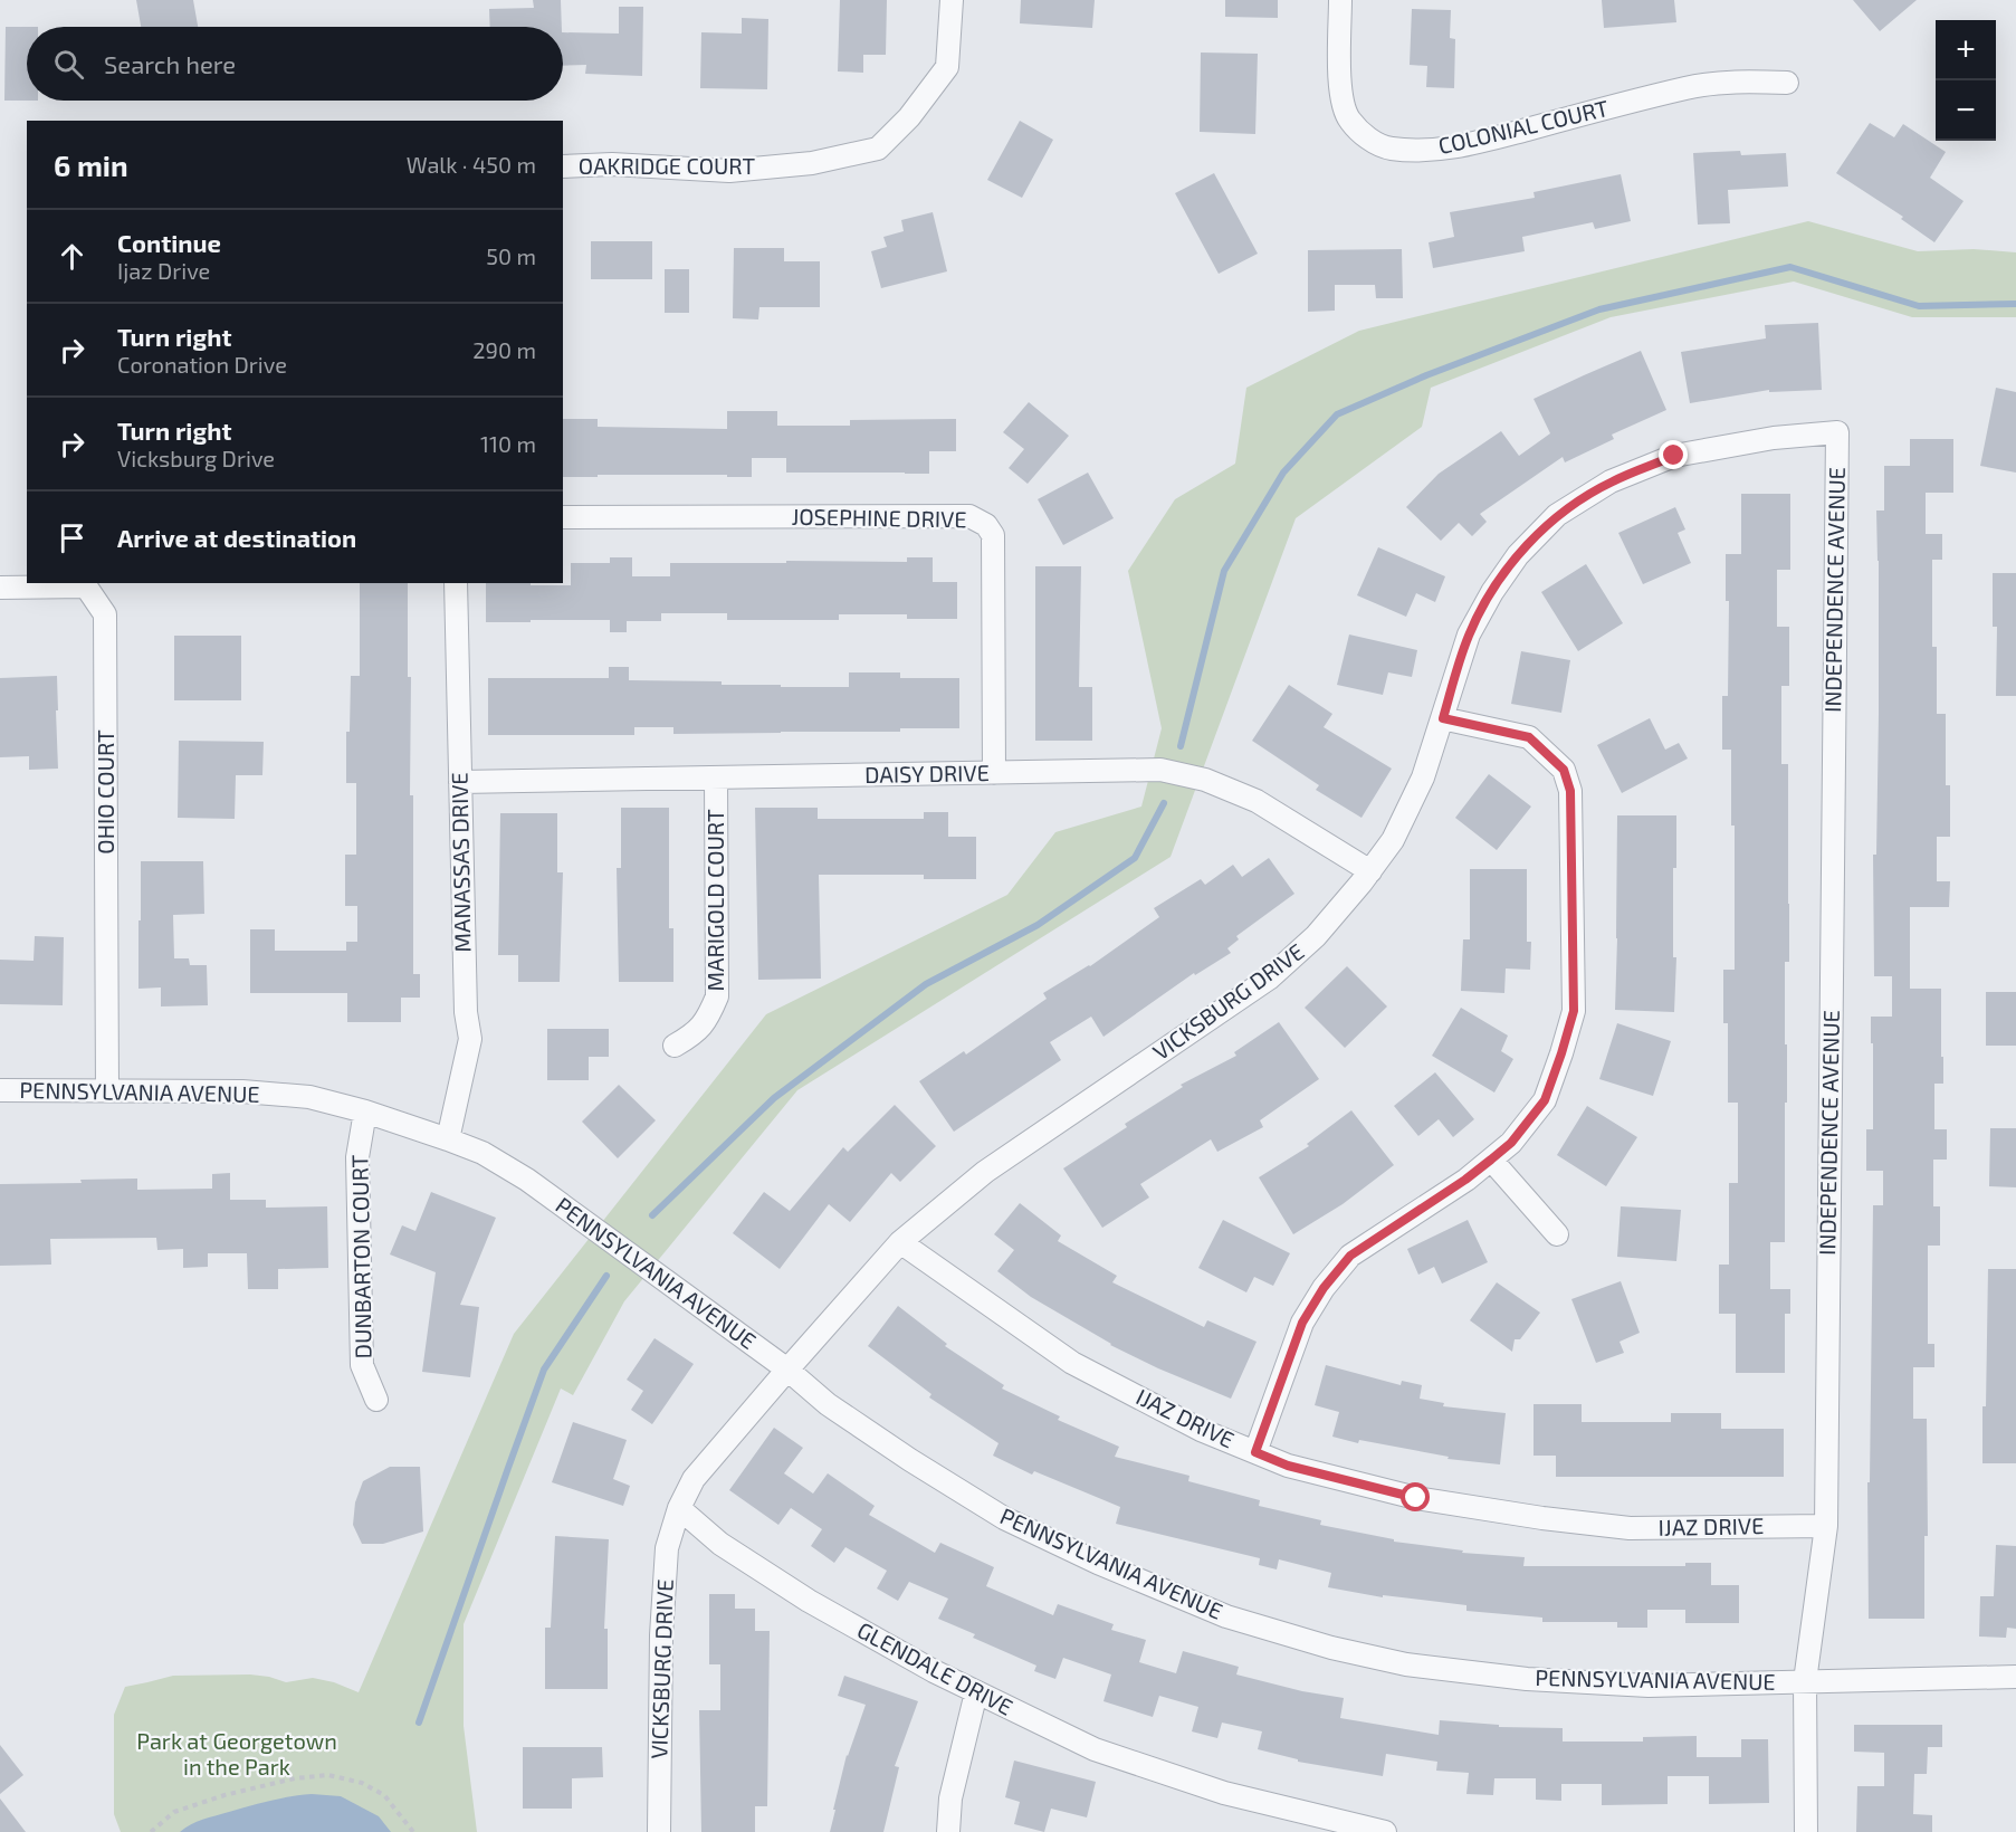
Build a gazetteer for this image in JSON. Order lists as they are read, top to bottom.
{
  "streets": {
    "street": [
      "COLONIAL COURT",
      "OAKRIDGE COURT",
      "JOSEPHINE DRIVE",
      "INDEPENDENCE AVENUE",
      "DAISY DRIVE",
      "OHIO COURT",
      "MANASSAS DRIVE",
      "MARIGOLD COURT",
      "VICKSBURG DRIVE",
      "PENNSYLVANIA AVENUE",
      "DUNBARTON COURT",
      "IJAZ DRIVE",
      "GLENDALE DRIVE"
    ]
  },
  "crossings": [
    ["JOSEPHINE DRIVE", "DAISY DRIVE"],
    ["INDEPENDENCE AVENUE", "VICKSBURG DRIVE"],
    ["INDEPENDENCE AVENUE", "PENNSYLVANIA AVENUE"],
    ["INDEPENDENCE AVENUE", "IJAZ DRIVE"],
    ["DAISY DRIVE", "MANASSAS DRIVE"],
    ["DAISY DRIVE", "MARIGOLD COURT"],
    ["DAISY DRIVE", "VICKSBURG DRIVE"],
    ["OHIO COURT", "PENNSYLVANIA AVENUE"],
    ["MANASSAS DRIVE", "PENNSYLVANIA AVENUE"],
    ["VICKSBURG DRIVE", "PENNSYLVANIA AVENUE"],
    ["VICKSBURG DRIVE", "IJAZ DRIVE"],
    ["VICKSBURG DRIVE", "GLENDALE DRIVE"],
    ["PENNSYLVANIA AVENUE", "DUNBARTON COURT"]
  ],
  "parks": ["Park at Georgetown in the Park"],
  "page": {
    "map_buttons": ["+", "−"],
    "search": "Search here",
    "heading": ["6 min", "Walk · 450 m"],
    "list": [
      ["Continue", "Ijaz Drive", "50 m"],
      ["Turn right", "Coronation Drive", "290 m"],
      ["Turn right", "Vicksburg Drive", "110 m"],
      "Arrive at destination"
    ]
  }
}
